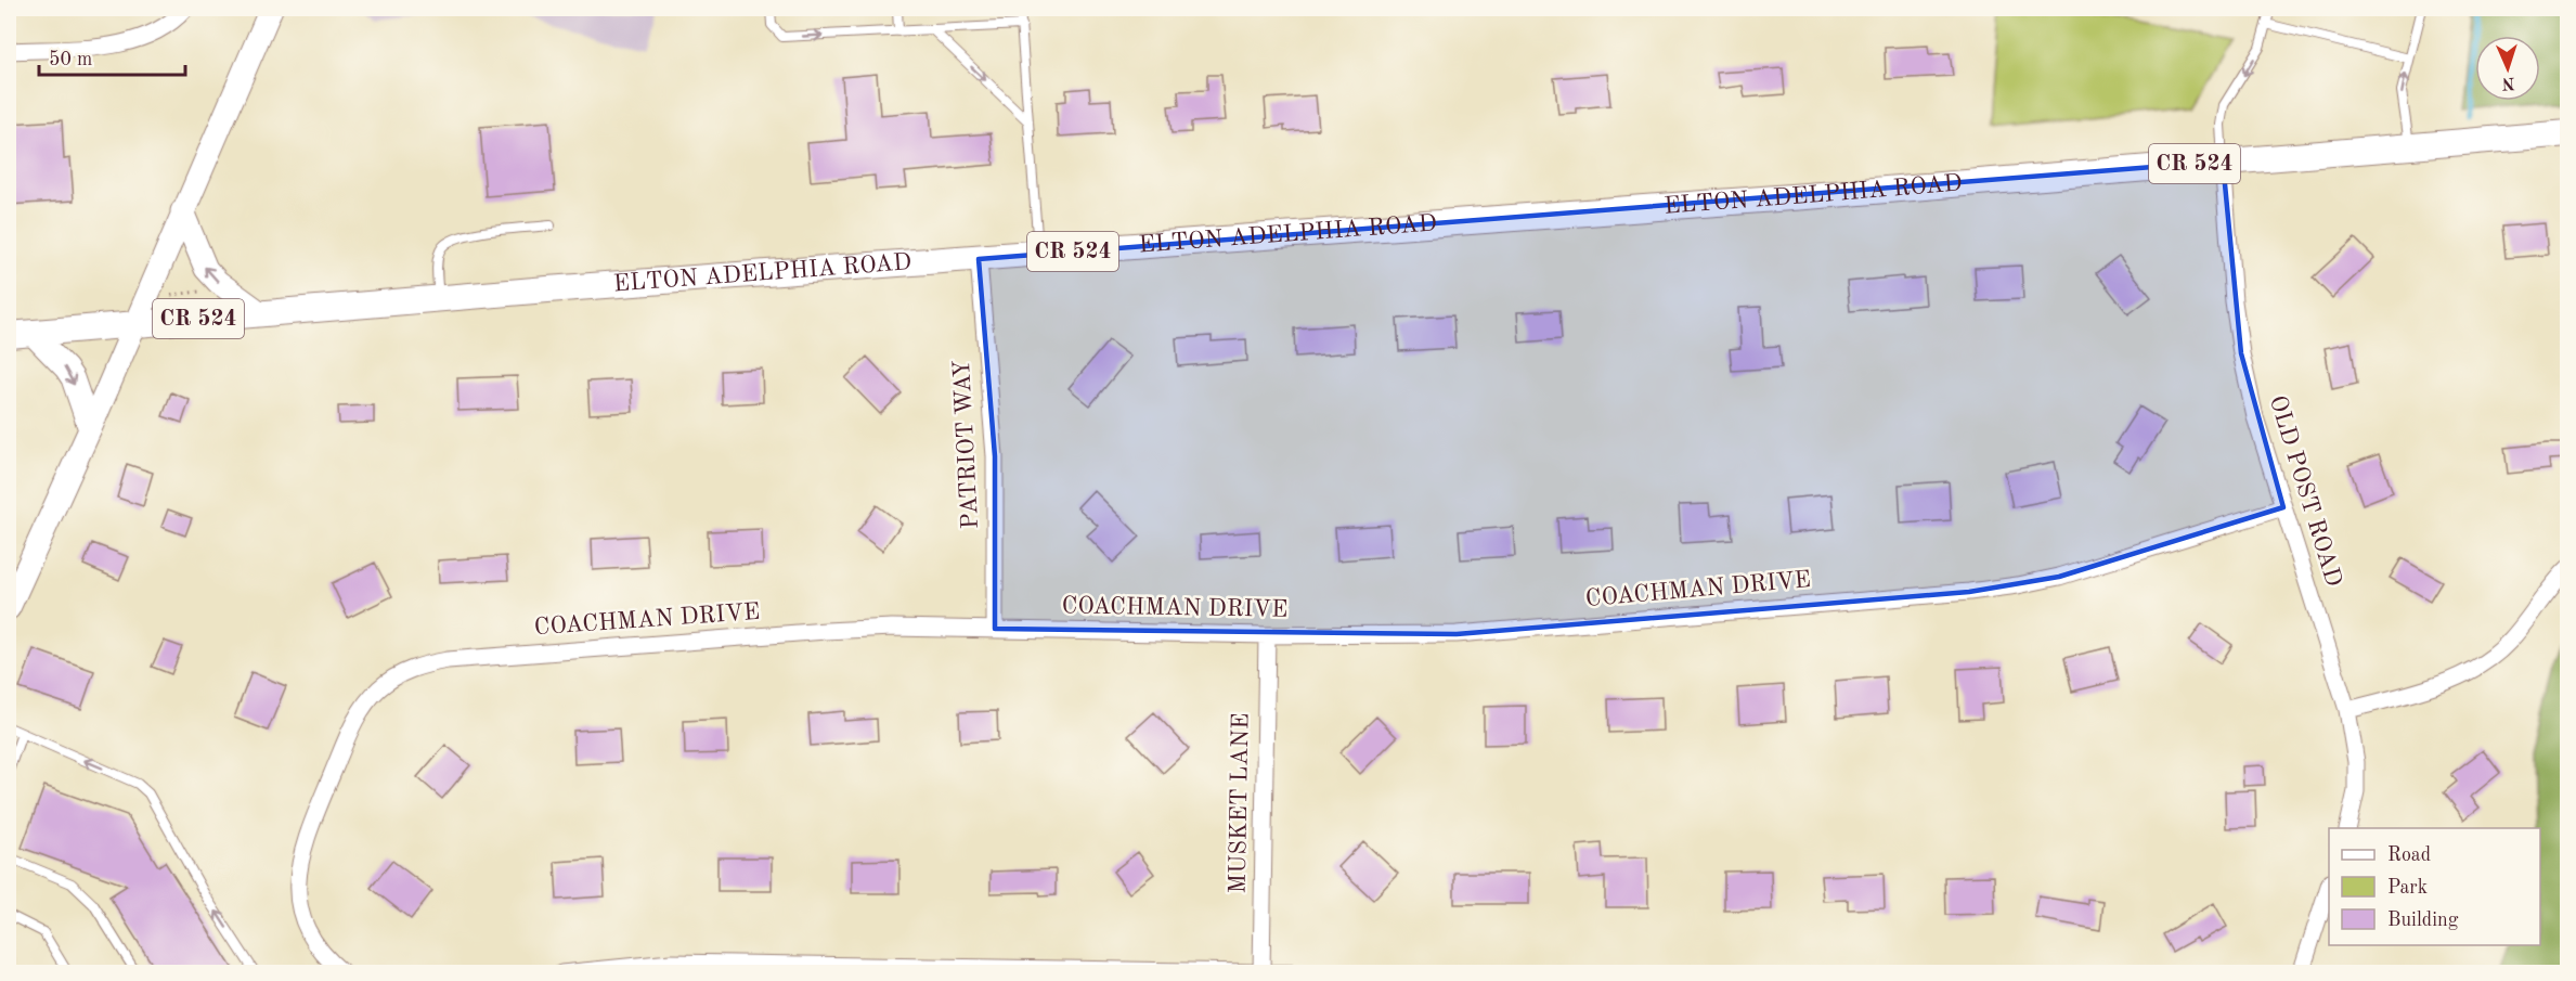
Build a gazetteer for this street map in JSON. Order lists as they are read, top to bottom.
{
  "streets": {
    "main road": ["CR 524", "ELTON ADELPHIA ROAD"],
    "street": [
      "PATRIOT WAY",
      "OLD POST ROAD",
      "COACHMAN DRIVE",
      "MUSKET LANE"
    ]
  },
  "crossings": [
    ["ELTON ADELPHIA ROAD", "PATRIOT WAY"],
    ["ELTON ADELPHIA ROAD", "OLD POST ROAD"],
    ["PATRIOT WAY", "COACHMAN DRIVE"],
    ["OLD POST ROAD", "COACHMAN DRIVE"],
    ["COACHMAN DRIVE", "MUSKET LANE"]
  ],
  "legend": ["Road", "Park", "Building"],
  "scale_bar": "50 m",
  "north": "bottom"
}
